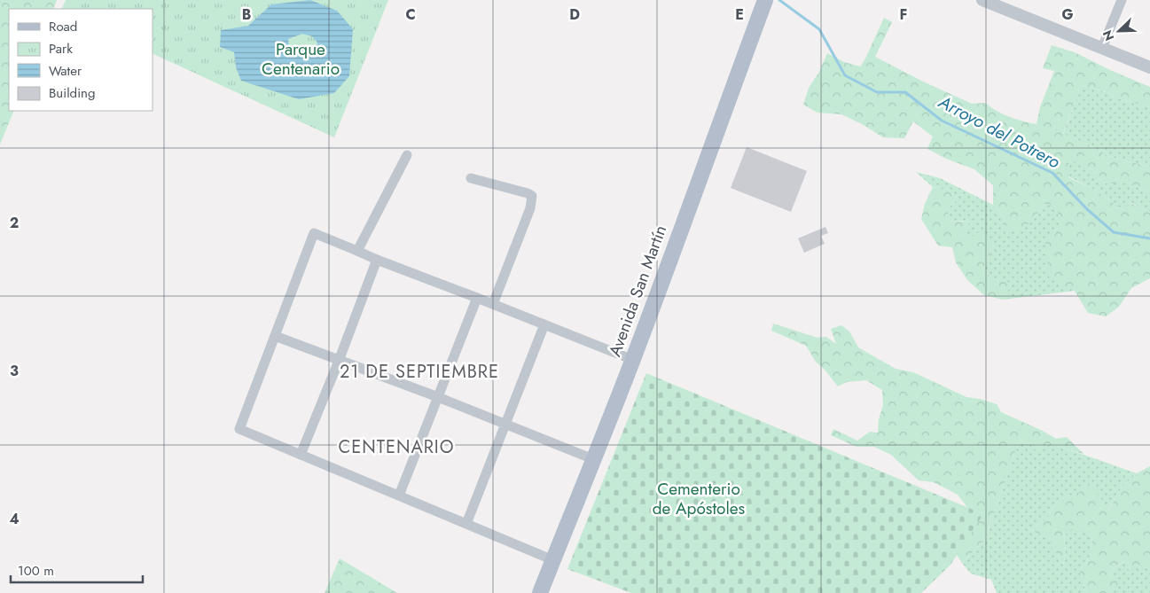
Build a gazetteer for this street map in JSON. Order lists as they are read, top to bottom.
{
  "streets": {
    "main road": ["Avenida San Martín"]
  },
  "districts": ["21 DE SEPTIEMBRE", "CENTENARIO"],
  "water": ["Arroyo del Potrero"],
  "parks": ["Parque Centenario", "Cementerio de Apóstoles"],
  "legend": [
    "Road",
    "Park",
    "Water",
    "Building"
  ],
  "scale_bar": "100 m",
  "north": "bottom left",
  "grid": {
    "columns": [
      "B",
      "C",
      "D",
      "E",
      "F",
      "G"
    ],
    "rows": ["2", "3", "4"]
  }
}
